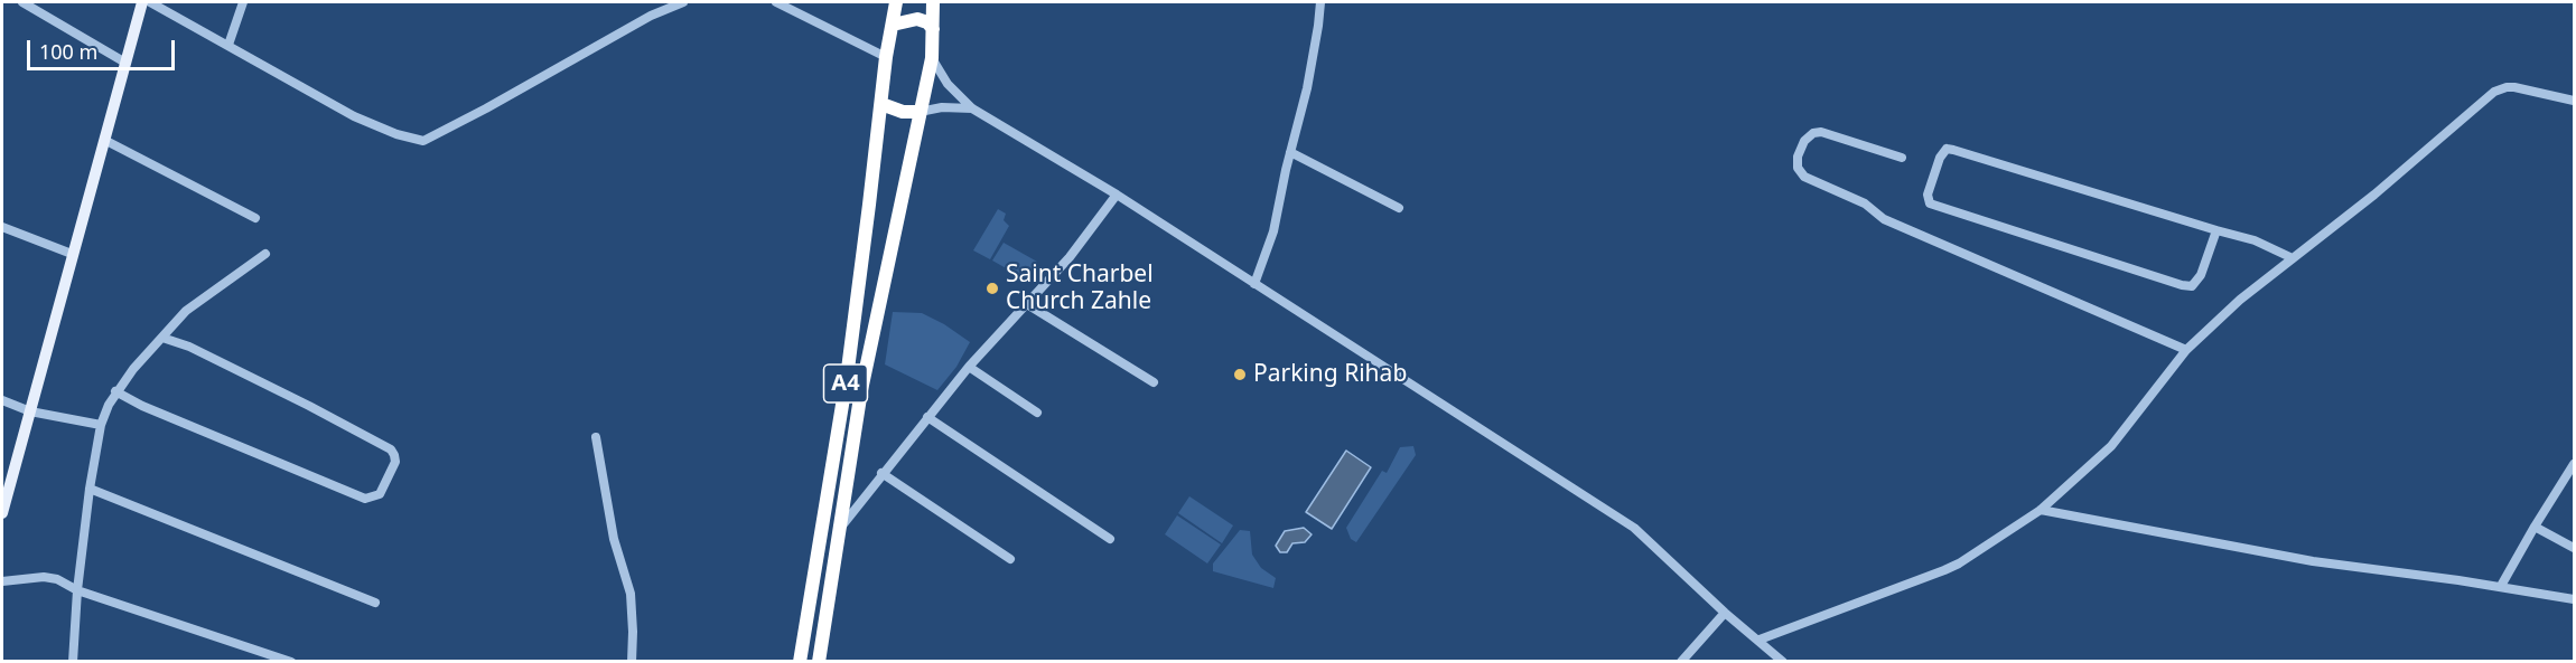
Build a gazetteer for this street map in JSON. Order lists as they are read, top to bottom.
{
  "streets": {
    "highway": ["A4"]
  },
  "places": ["Saint Charbel Church Zahle", "Parking Rihab"],
  "scale_bar": "100 m"
}
